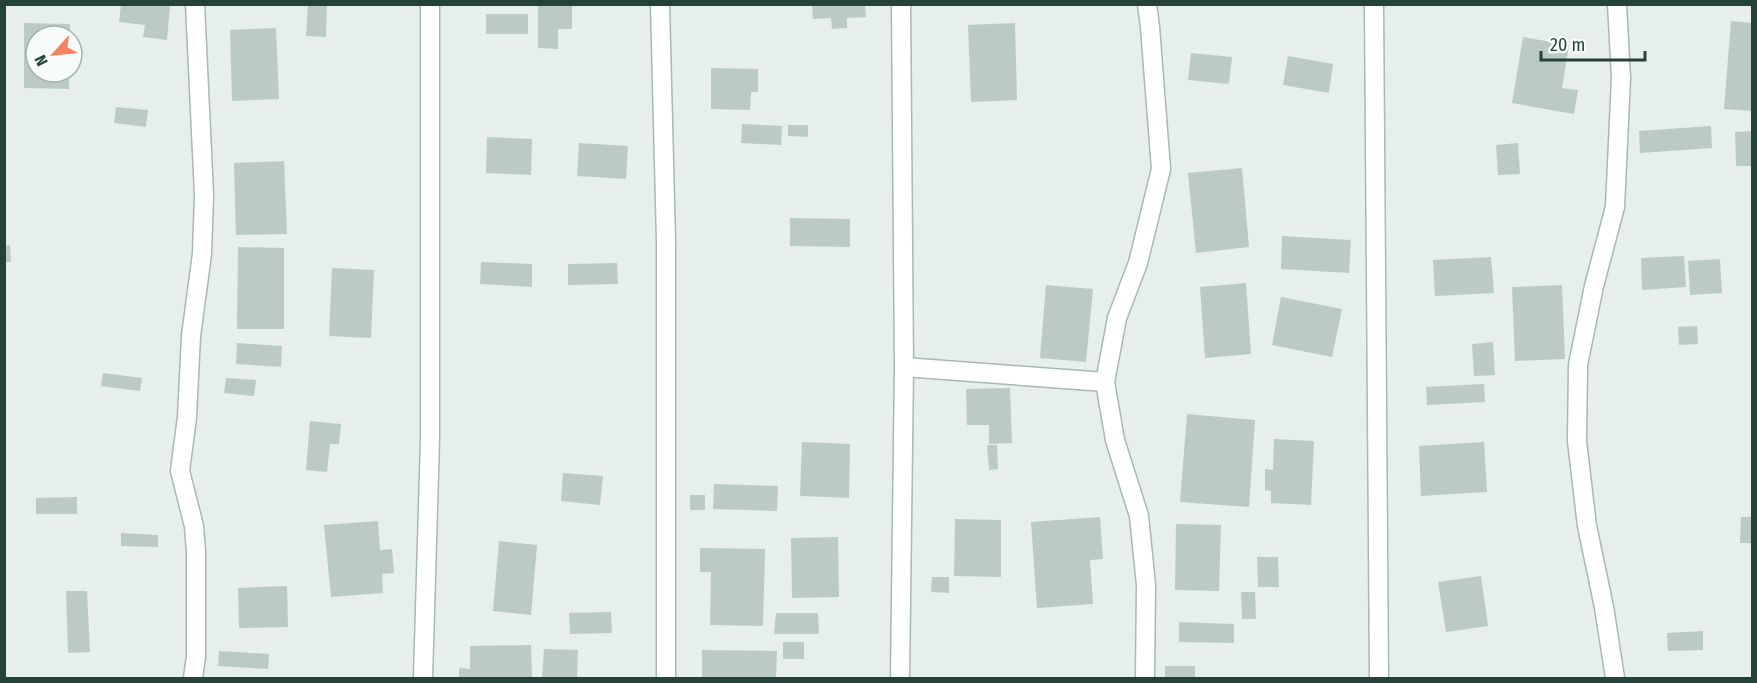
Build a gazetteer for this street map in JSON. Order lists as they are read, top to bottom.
{
  "scale_bar": "20 m",
  "north": "bottom left"
}
